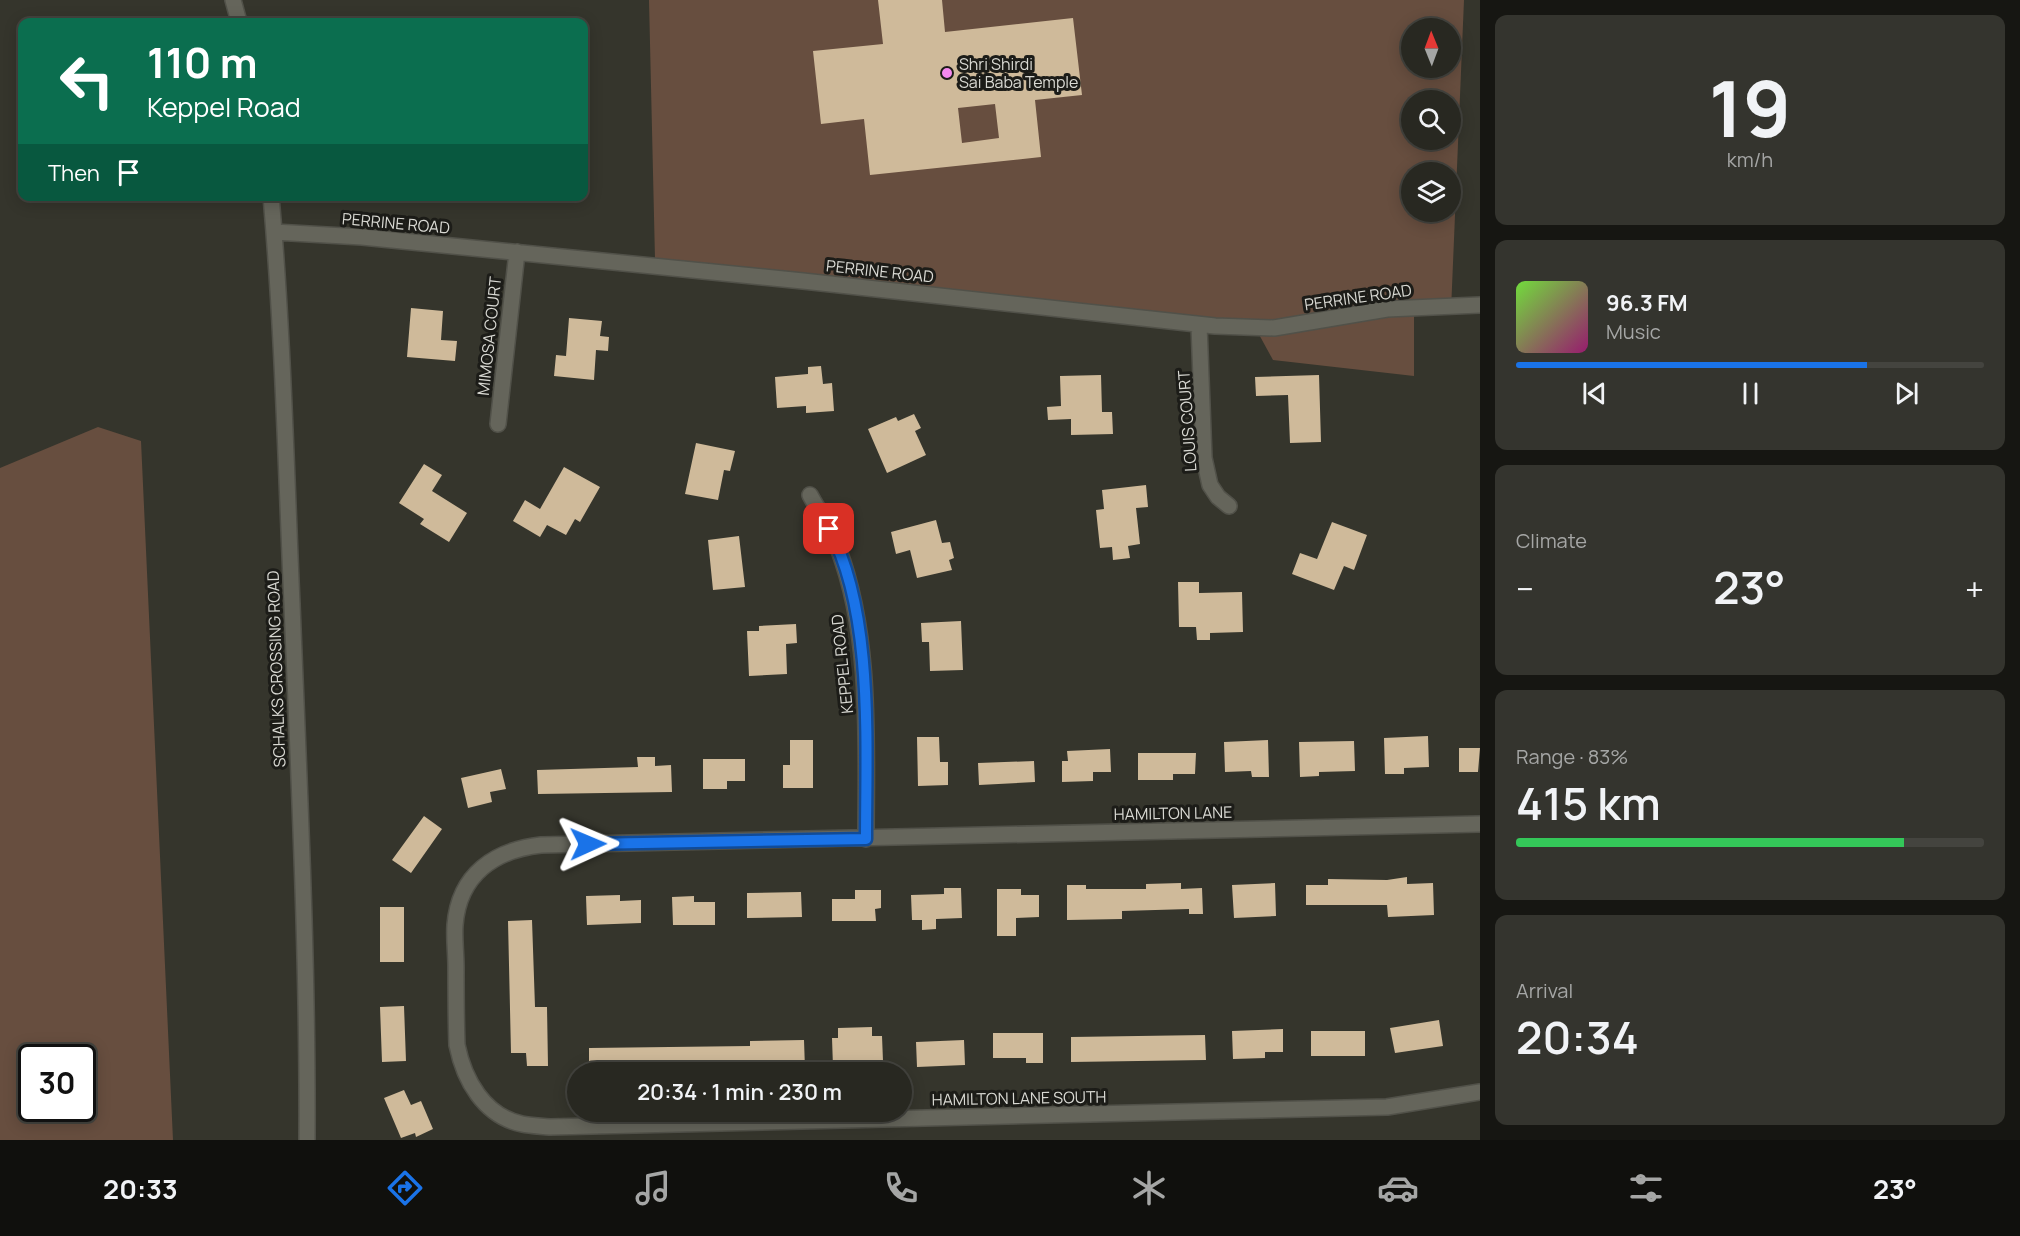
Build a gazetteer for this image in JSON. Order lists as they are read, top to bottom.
{
  "streets": {
    "street": [
      "PERRINE ROAD",
      "MIMOSA COURT",
      "LOUIS COURT",
      "KEPPEL ROAD",
      "SCHALKS CROSSING ROAD",
      "HAMILTON LANE",
      "HAMILTON LANE SOUTH"
    ]
  },
  "crossings": [
    ["PERRINE ROAD", "MIMOSA COURT"],
    ["PERRINE ROAD", "LOUIS COURT"],
    ["PERRINE ROAD", "SCHALKS CROSSING ROAD"],
    ["KEPPEL ROAD", "HAMILTON LANE"],
    ["KEPPEL ROAD", "HAMILTON LANE SOUTH"],
    ["HAMILTON LANE", "HAMILTON LANE SOUTH"]
  ],
  "places": ["Shri Shirdi Sai Baba Temple"],
  "north": "top",
  "page": {
    "tile": [
      ["19", "km/h"],
      "Climate",
      ["Range · 83%", "415 km"],
      ["Arrival", "20:34"]
    ],
    "turn": ["110 m", "Keppel Road"],
    "then": "Then",
    "song": ["96.3 FM", "Music"],
    "heat": ["−", "23°", "+"],
    "limit": "30",
    "trip": "20:34 · 1 min · 230 m",
    "tabs": ["20:33", "23°"]
  }
}
